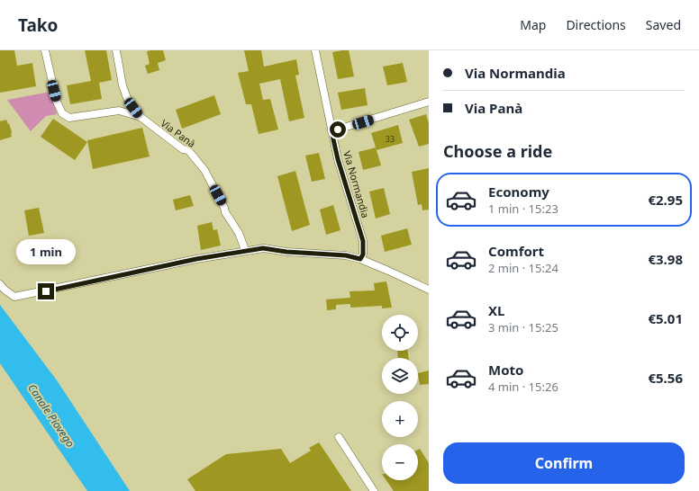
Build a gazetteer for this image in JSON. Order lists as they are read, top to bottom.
{
  "streets": {
    "street": ["Via Panà", "Via Normandia"]
  },
  "water": ["Canale Piovego"],
  "house_numbers": ["33"],
  "page": {
    "header": "Tako",
    "nav": ["Map", "Directions", "Saved"],
    "banner": ["Via Normandia", "Via Panà"],
    "heading": "Choose a ride",
    "list": [
      {
        "name": "Economy",
        "note": "1 min · 15:23",
        "value": "€2.95"
      },
      {
        "name": "Comfort",
        "note": "2 min · 15:24",
        "value": "€3.98"
      },
      {
        "name": "XL",
        "note": "3 min · 15:25",
        "value": "€5.01"
      },
      {
        "name": "Moto",
        "note": "4 min · 15:26",
        "value": "€5.56"
      }
    ],
    "bubble": "1 min",
    "map_buttons": ["+", "−"],
    "buttons": "Confirm"
  }
}
